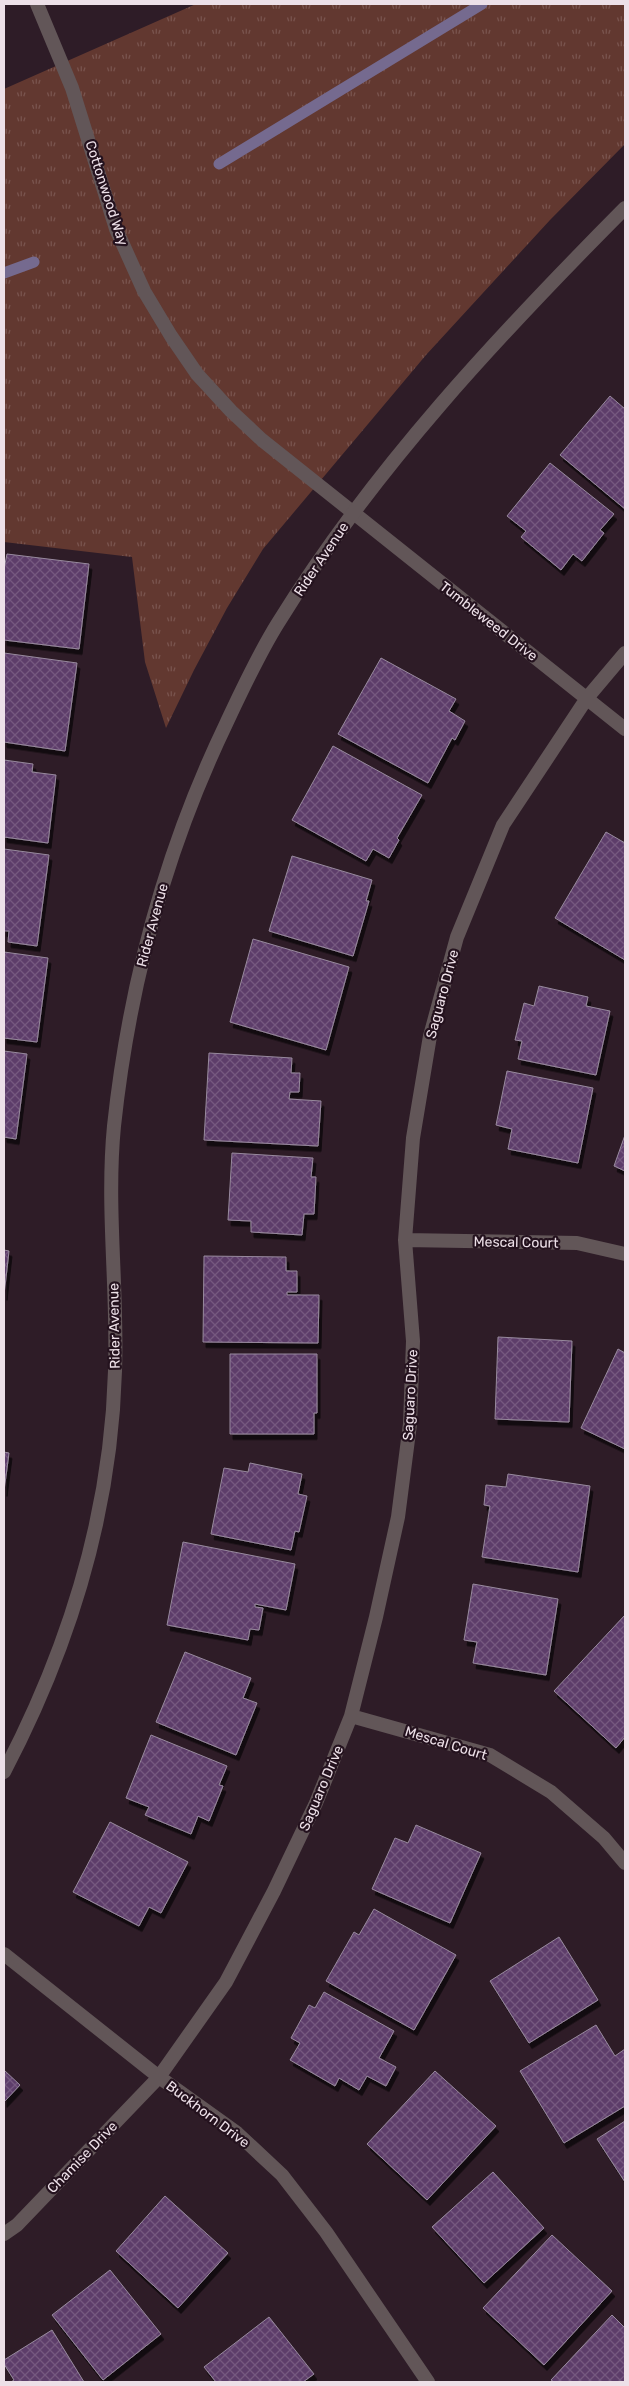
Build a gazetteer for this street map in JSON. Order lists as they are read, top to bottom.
{
  "streets": {
    "street": [
      "Cottonwood Way",
      "Rider Avenue",
      "Tumbleweed Drive",
      "Saguaro Drive",
      "Mescal Court",
      "Buckhorn Drive",
      "Chamise Drive"
    ]
  },
  "crossings": [
    ["Cottonwood Way", "Rider Avenue"],
    ["Cottonwood Way", "Tumbleweed Drive"],
    ["Rider Avenue", "Tumbleweed Drive"],
    ["Tumbleweed Drive", "Saguaro Drive"],
    ["Saguaro Drive", "Mescal Court"],
    ["Saguaro Drive", "Buckhorn Drive"],
    ["Saguaro Drive", "Chamise Drive"],
    ["Buckhorn Drive", "Chamise Drive"]
  ]
}
